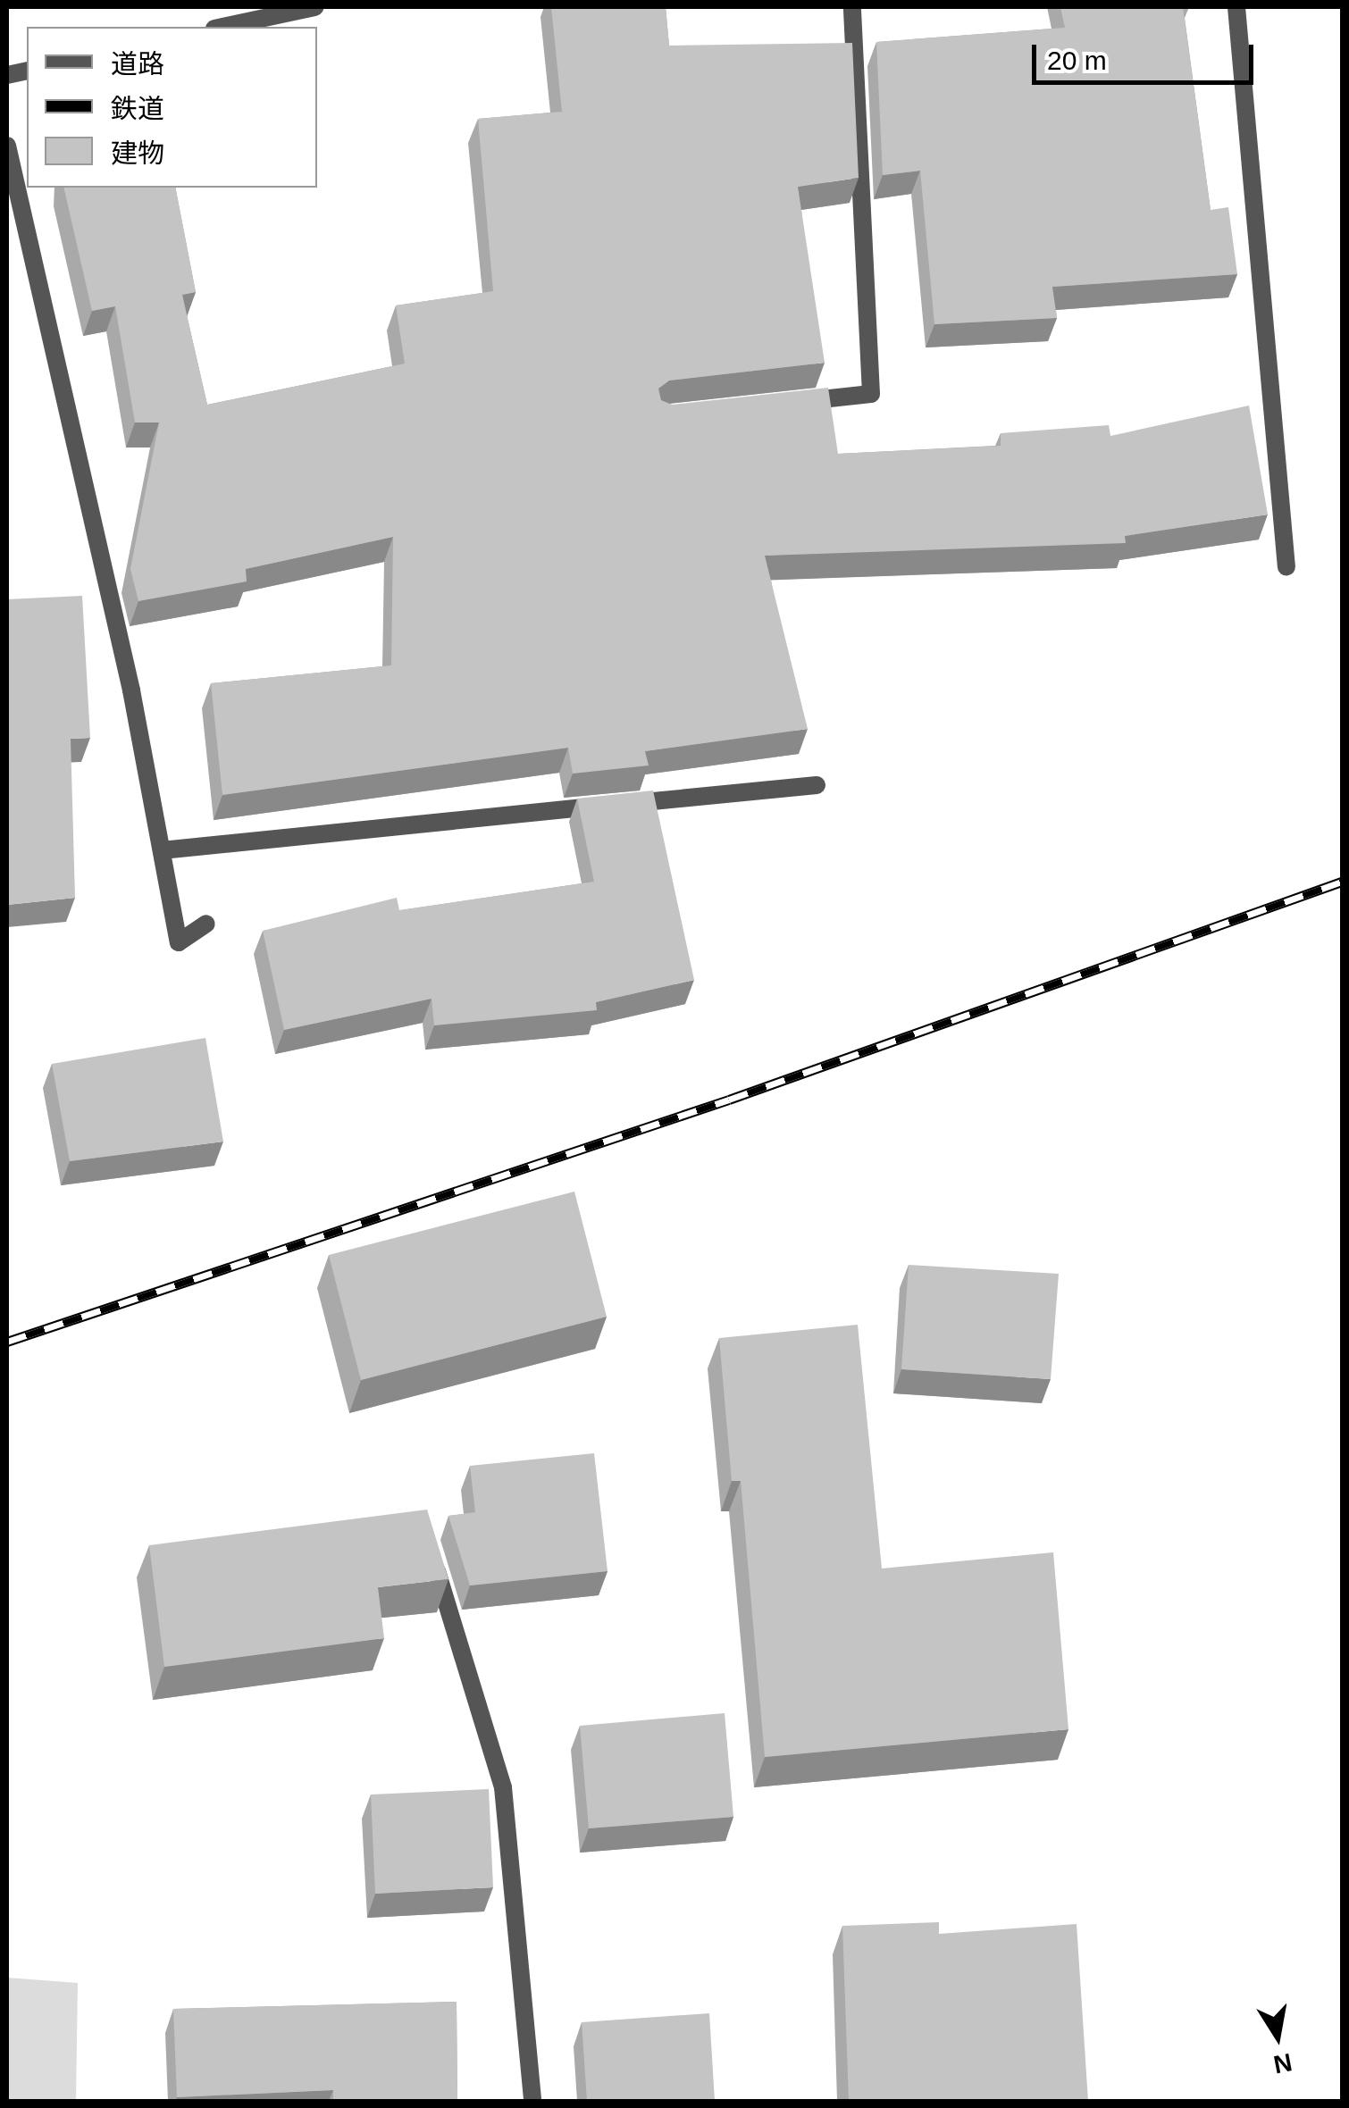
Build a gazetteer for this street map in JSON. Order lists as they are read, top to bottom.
{
  "legend": ["道路", "鉄道", "建物"],
  "scale_bar": "20 m",
  "north": "bottom"
}
